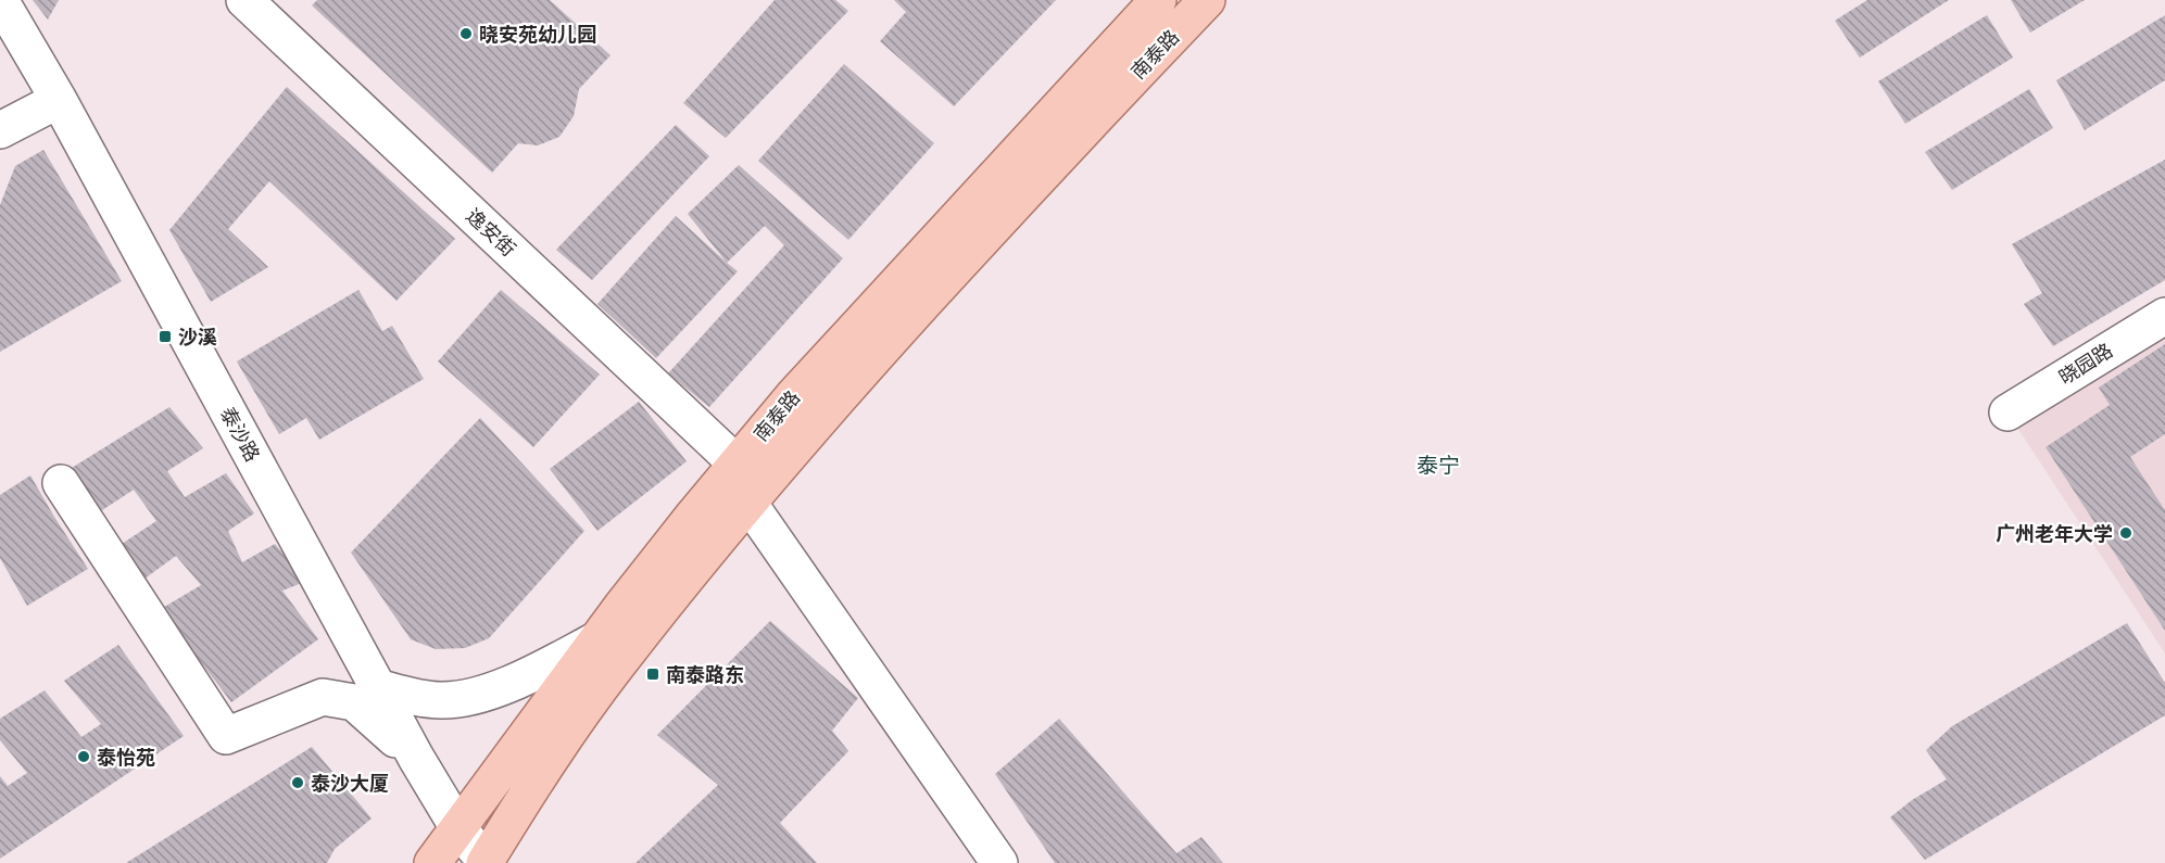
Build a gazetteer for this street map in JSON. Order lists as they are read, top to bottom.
{
  "streets": {
    "main road": ["南泰路"],
    "street": ["逸安街", "晓园路", "泰沙路"]
  },
  "crossings": [
    ["南泰路", "逸安街"],
    ["南泰路", "泰沙路"]
  ],
  "districts": ["泰宁"],
  "places": {
    "other": [
      "晓安苑幼儿园",
      "广州老年大学",
      "泰怡苑",
      "泰沙大厦"
    ],
    "transit": ["沙溪", "南泰路东"]
  }
}
